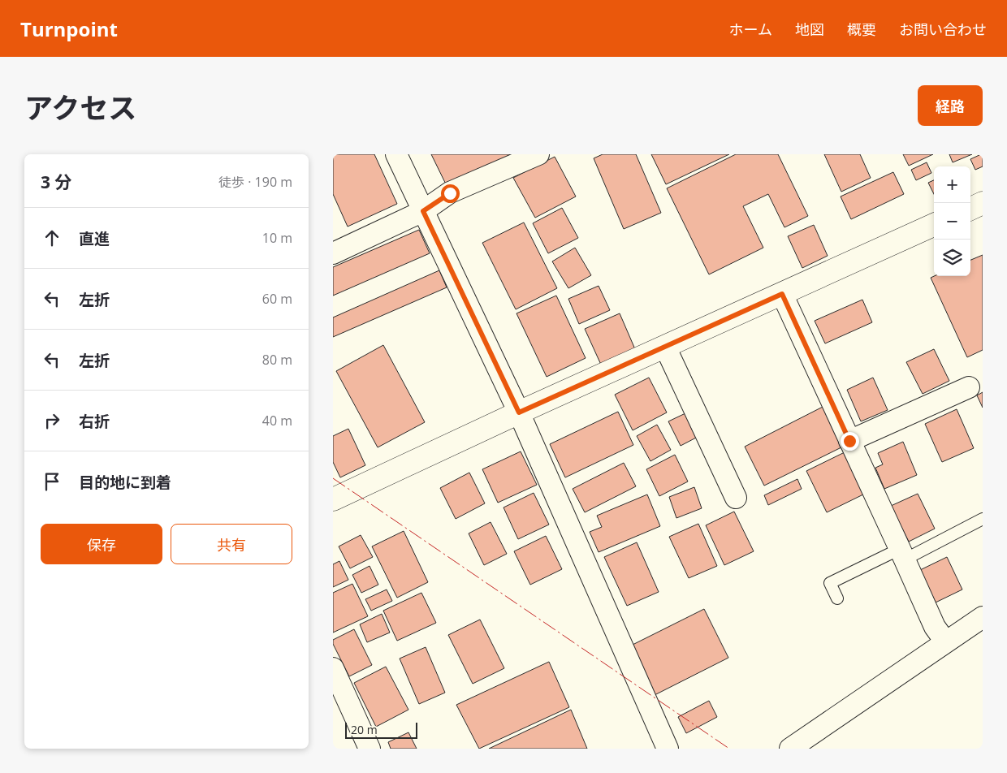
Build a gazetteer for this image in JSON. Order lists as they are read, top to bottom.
{
  "scale_bar": "20 m",
  "page": {
    "header": "Turnpoint",
    "nav": [
      "ホーム",
      "地図",
      "概要",
      "お問い合わせ"
    ],
    "title": "アクセス",
    "buttons": [
      "経路",
      ["保存", "共有"]
    ],
    "heading": ["3 分", "徒歩 · 190 m"],
    "map_buttons": ["+", "−"],
    "list": [
      ["直進", "10 m"],
      ["左折", "60 m"],
      ["左折", "80 m"],
      ["右折", "40 m"],
      "目的地に到着"
    ],
    "scale": "20 m"
  }
}
